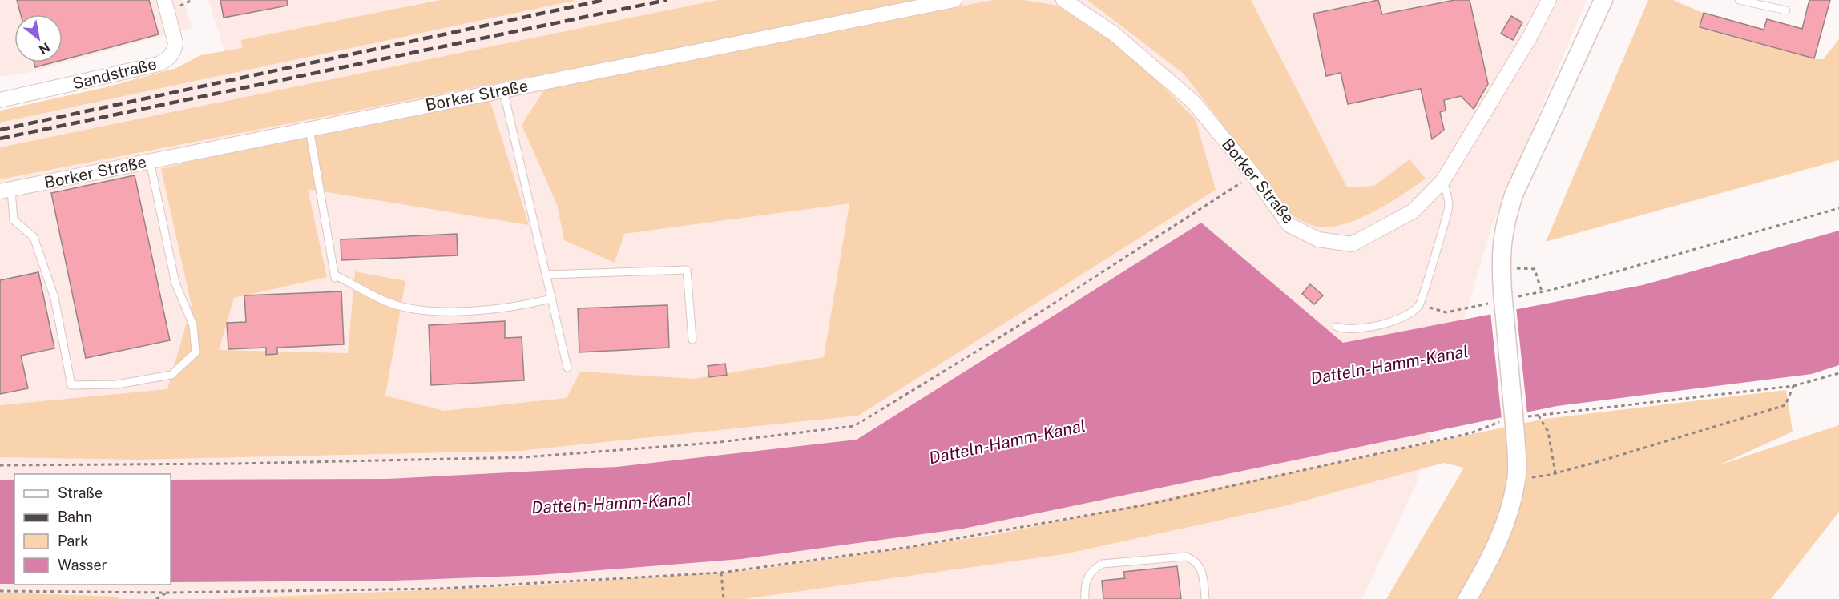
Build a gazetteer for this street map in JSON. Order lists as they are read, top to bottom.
{
  "streets": {
    "street": ["Sandstraße", "Borker Straße"]
  },
  "water": ["Datteln-Hamm-Kanal"],
  "legend": [
    "Straße",
    "Bahn",
    "Park",
    "Wasser"
  ],
  "north": "bottom right"
}
